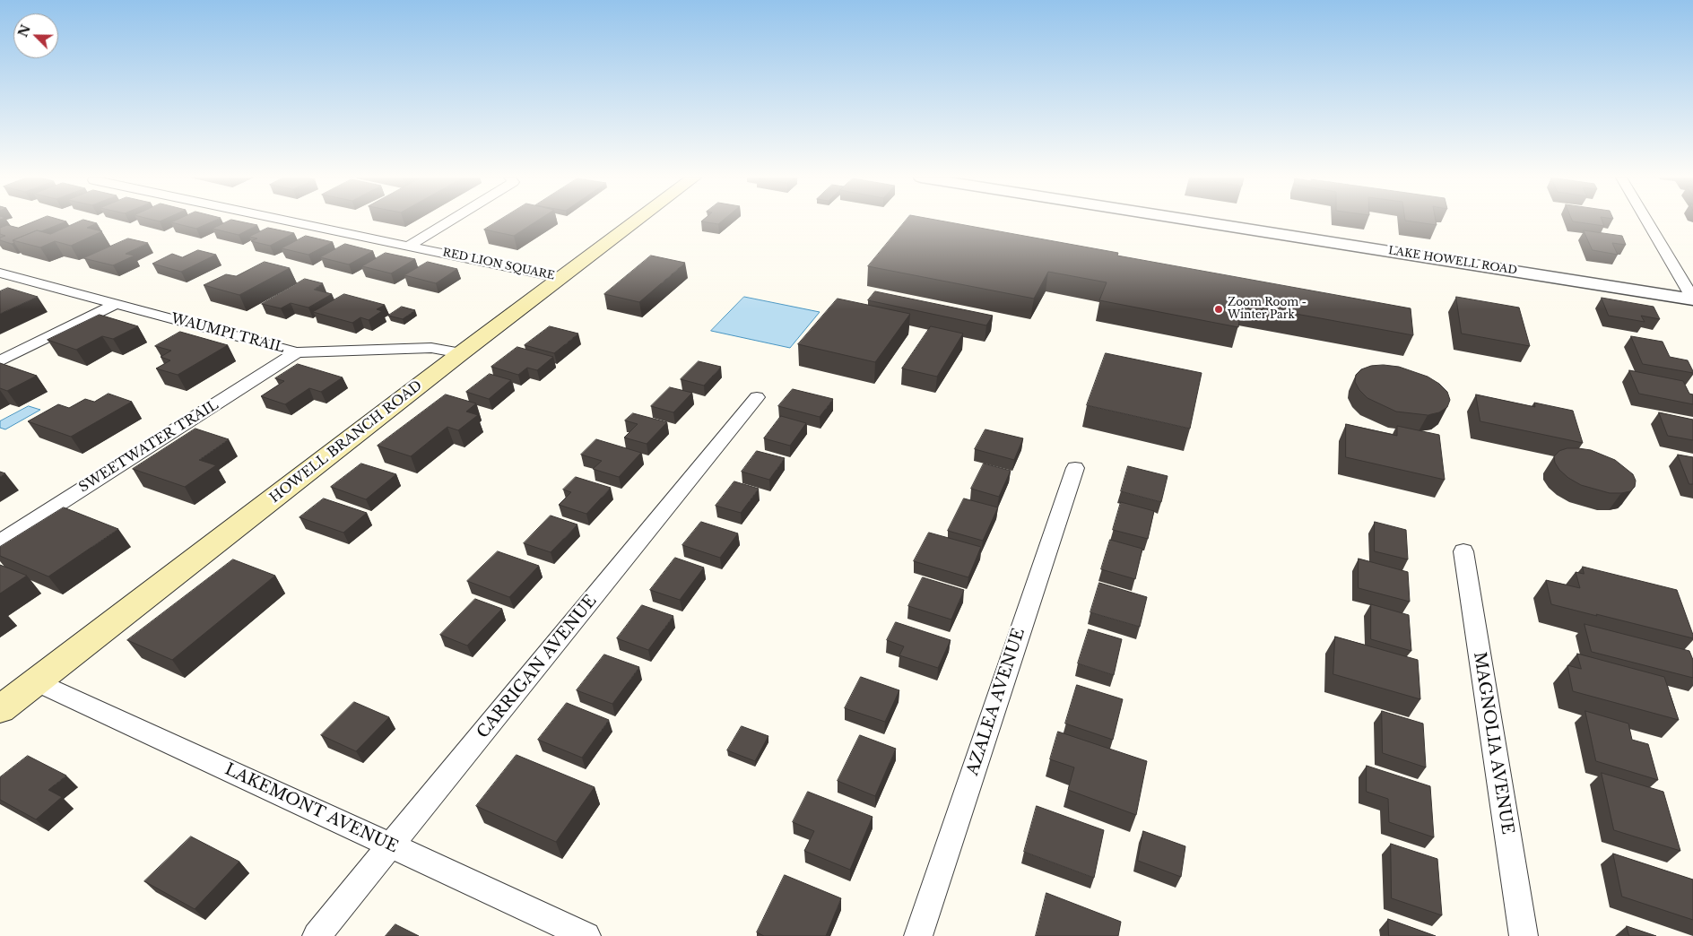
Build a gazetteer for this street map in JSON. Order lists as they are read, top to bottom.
{
  "streets": {
    "main road": ["HOWELL BRANCH ROAD"],
    "street": [
      "LAKE HOWELL ROAD",
      "RED LION SQUARE",
      "WAUMPI TRAIL",
      "SWEETWATER TRAIL",
      "CARRIGAN AVENUE",
      "AZALEA AVENUE",
      "MAGNOLIA AVENUE",
      "LAKEMONT AVENUE"
    ]
  },
  "crossings": [
    ["RED LION SQUARE", "HOWELL BRANCH ROAD"],
    ["WAUMPI TRAIL", "HOWELL BRANCH ROAD"],
    ["WAUMPI TRAIL", "SWEETWATER TRAIL"],
    ["HOWELL BRANCH ROAD", "LAKEMONT AVENUE"],
    ["CARRIGAN AVENUE", "LAKEMONT AVENUE"]
  ],
  "places": ["Zoom Room - Winter Park"],
  "north": "top left"
}
